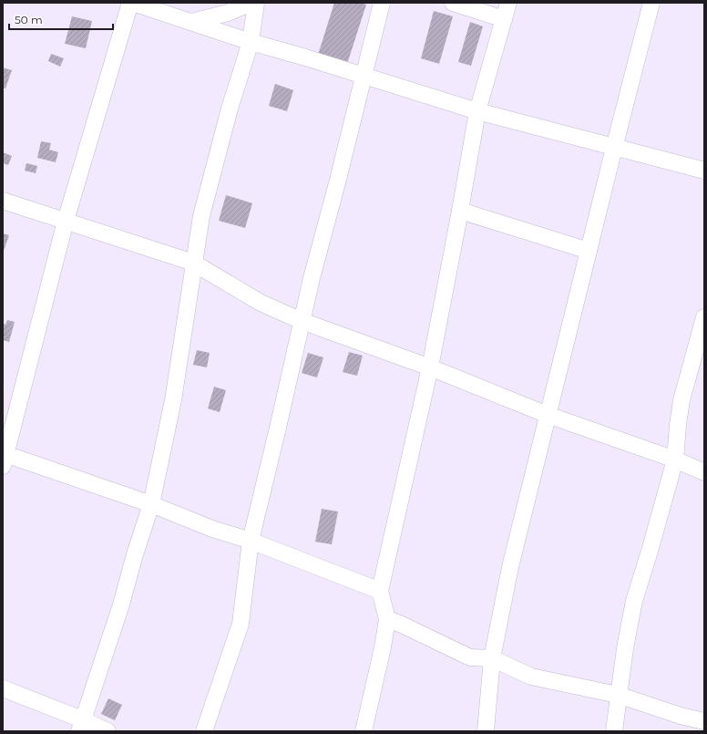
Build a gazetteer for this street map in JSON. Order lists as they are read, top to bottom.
{
  "scale_bar": "50 m"
}
